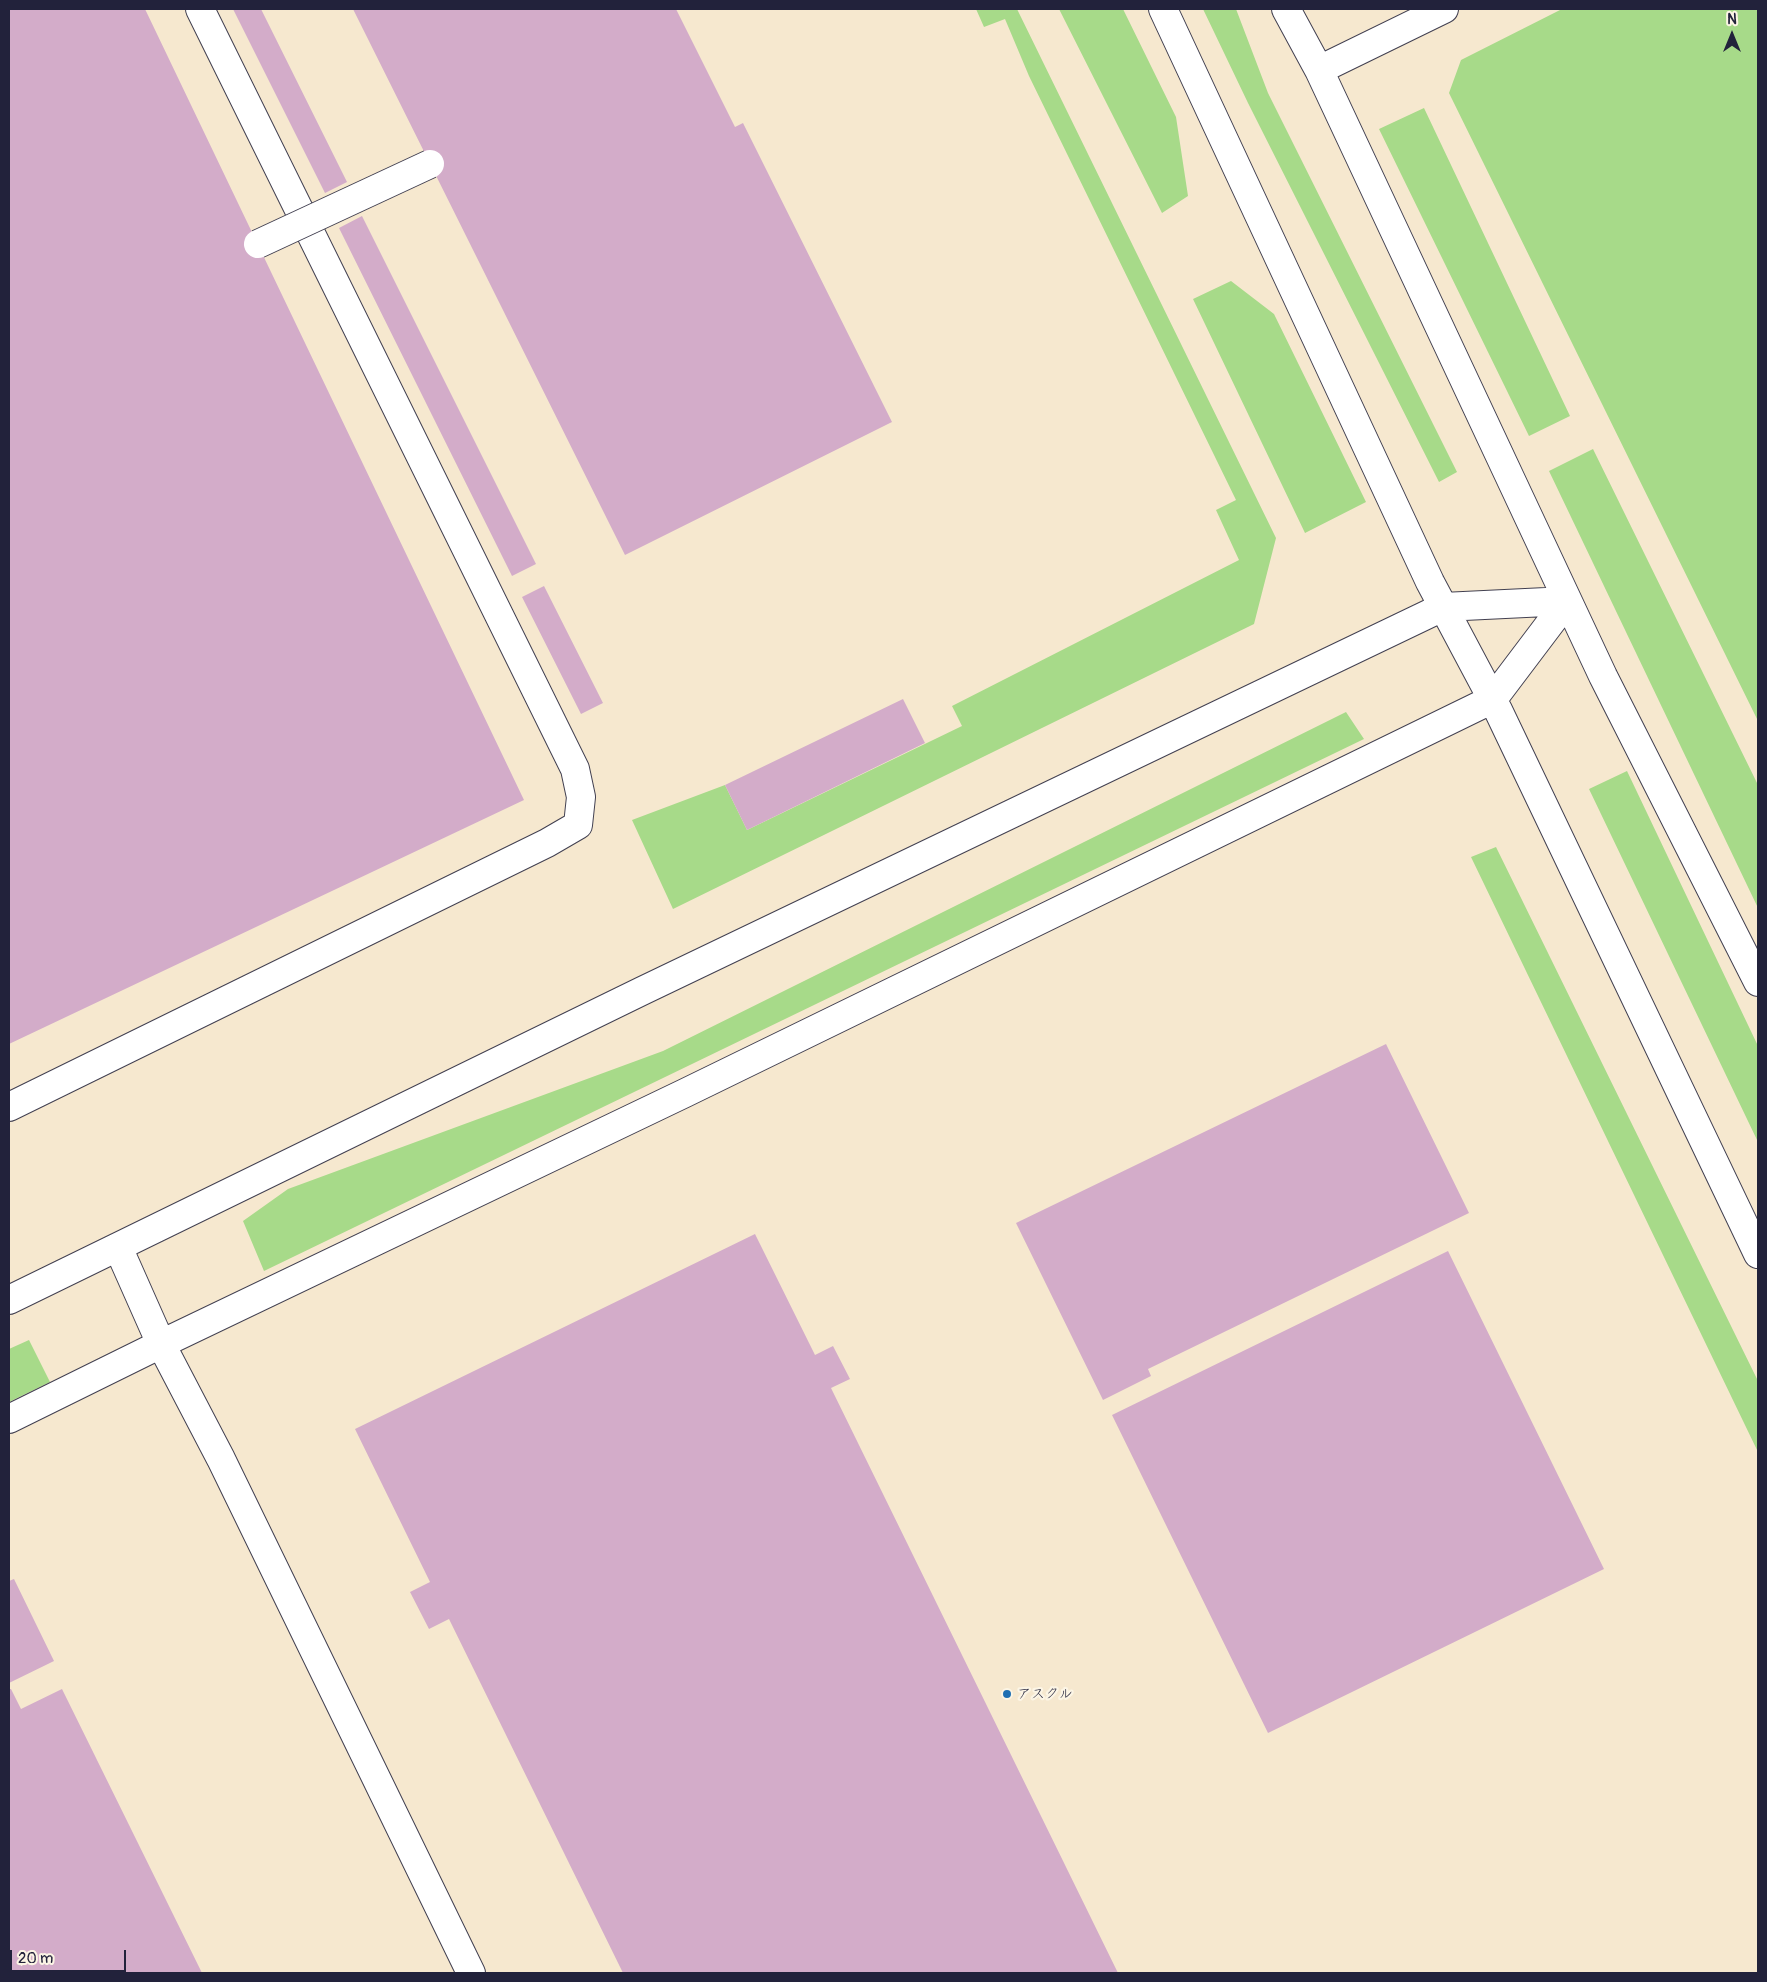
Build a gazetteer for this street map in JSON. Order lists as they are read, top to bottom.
{
  "places": ["アスクル"],
  "scale_bar": "20 m",
  "north": "top"
}
